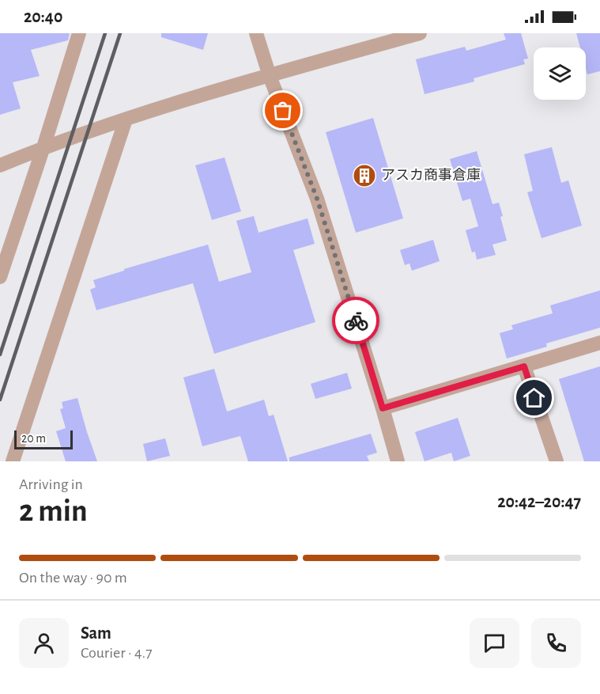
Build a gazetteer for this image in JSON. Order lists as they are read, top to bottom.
{
  "places": {
    "building": ["アスカ商事倉庫"]
  },
  "scale_bar": "20 m",
  "page": {
    "status": "20:40",
    "scale": "20 m",
    "heading": ["2 min", "Arriving in", "20:42–20:47"],
    "panel": ["Sam", "Courier · 4.7"],
    "bar": "On the way · 90 m"
  }
}
